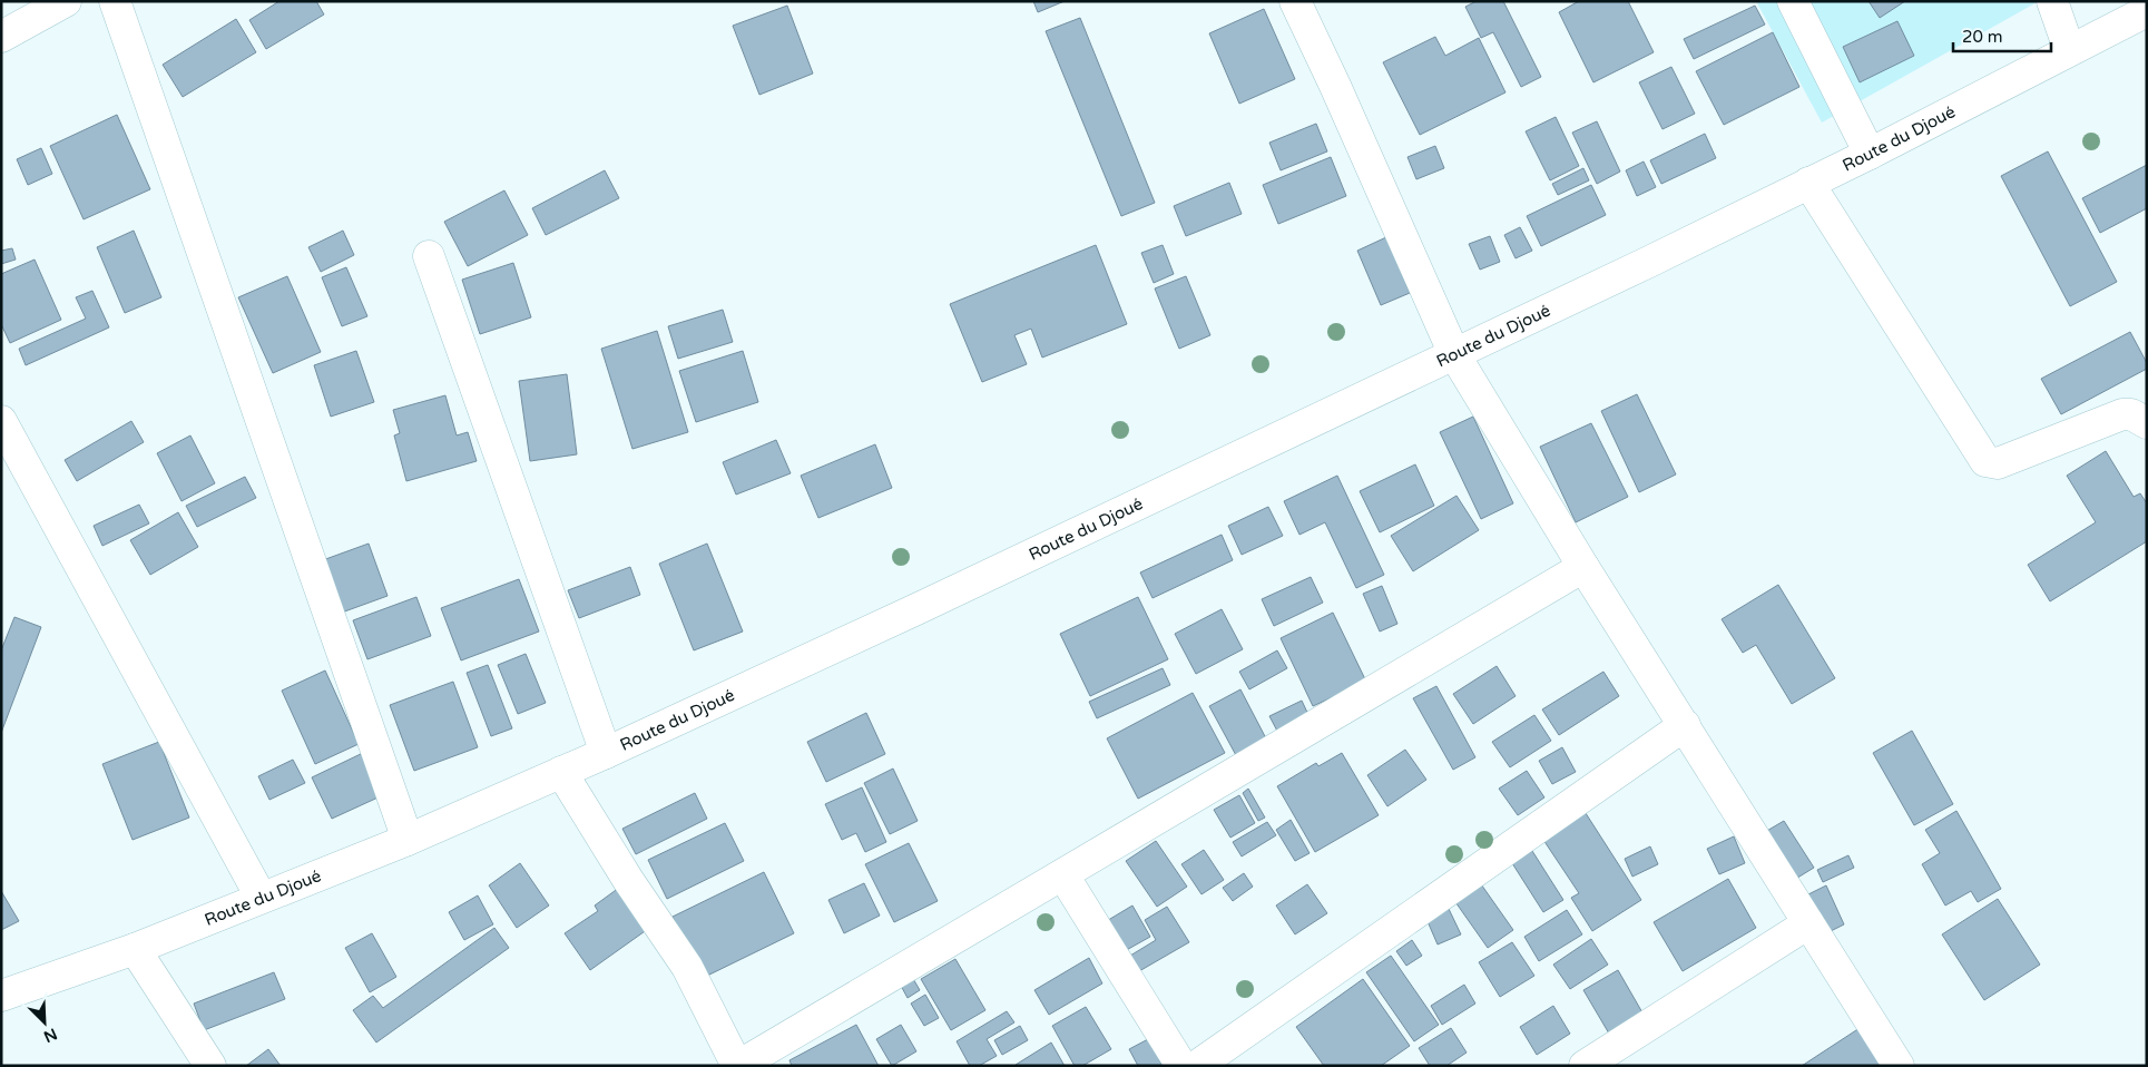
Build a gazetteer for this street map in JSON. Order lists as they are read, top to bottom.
{
  "streets": {
    "street": ["Route du Djoué"]
  },
  "scale_bar": "20 m",
  "north": "bottom right"
}
